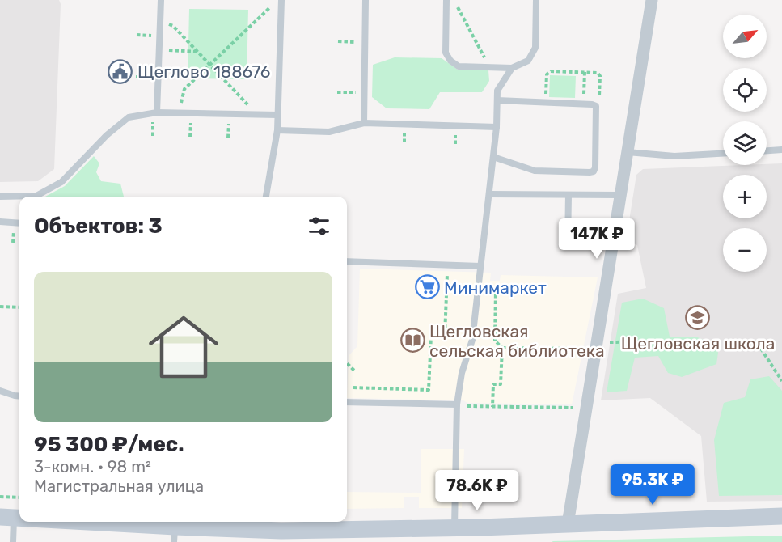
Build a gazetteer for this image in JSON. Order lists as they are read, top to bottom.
{
  "places": {
    "public building": ["Щеглово 188676"],
    "supermarket": ["Минимаркет"],
    "school or university": ["Щегловская школа"],
    "library": ["Щегловская сельская библиотека"]
  },
  "north": "top right",
  "page": {
    "map_buttons": ["+", "−"],
    "heading": "Объектов: 3",
    "price": ["147K ₽", "95.3K ₽", "78.6K ₽"],
    "list": [
      {
        "name": "95 300 ₽/мес.",
        "note": "3-комн. · 98 m² · Магистральная улица"
      }
    ]
  }
}
